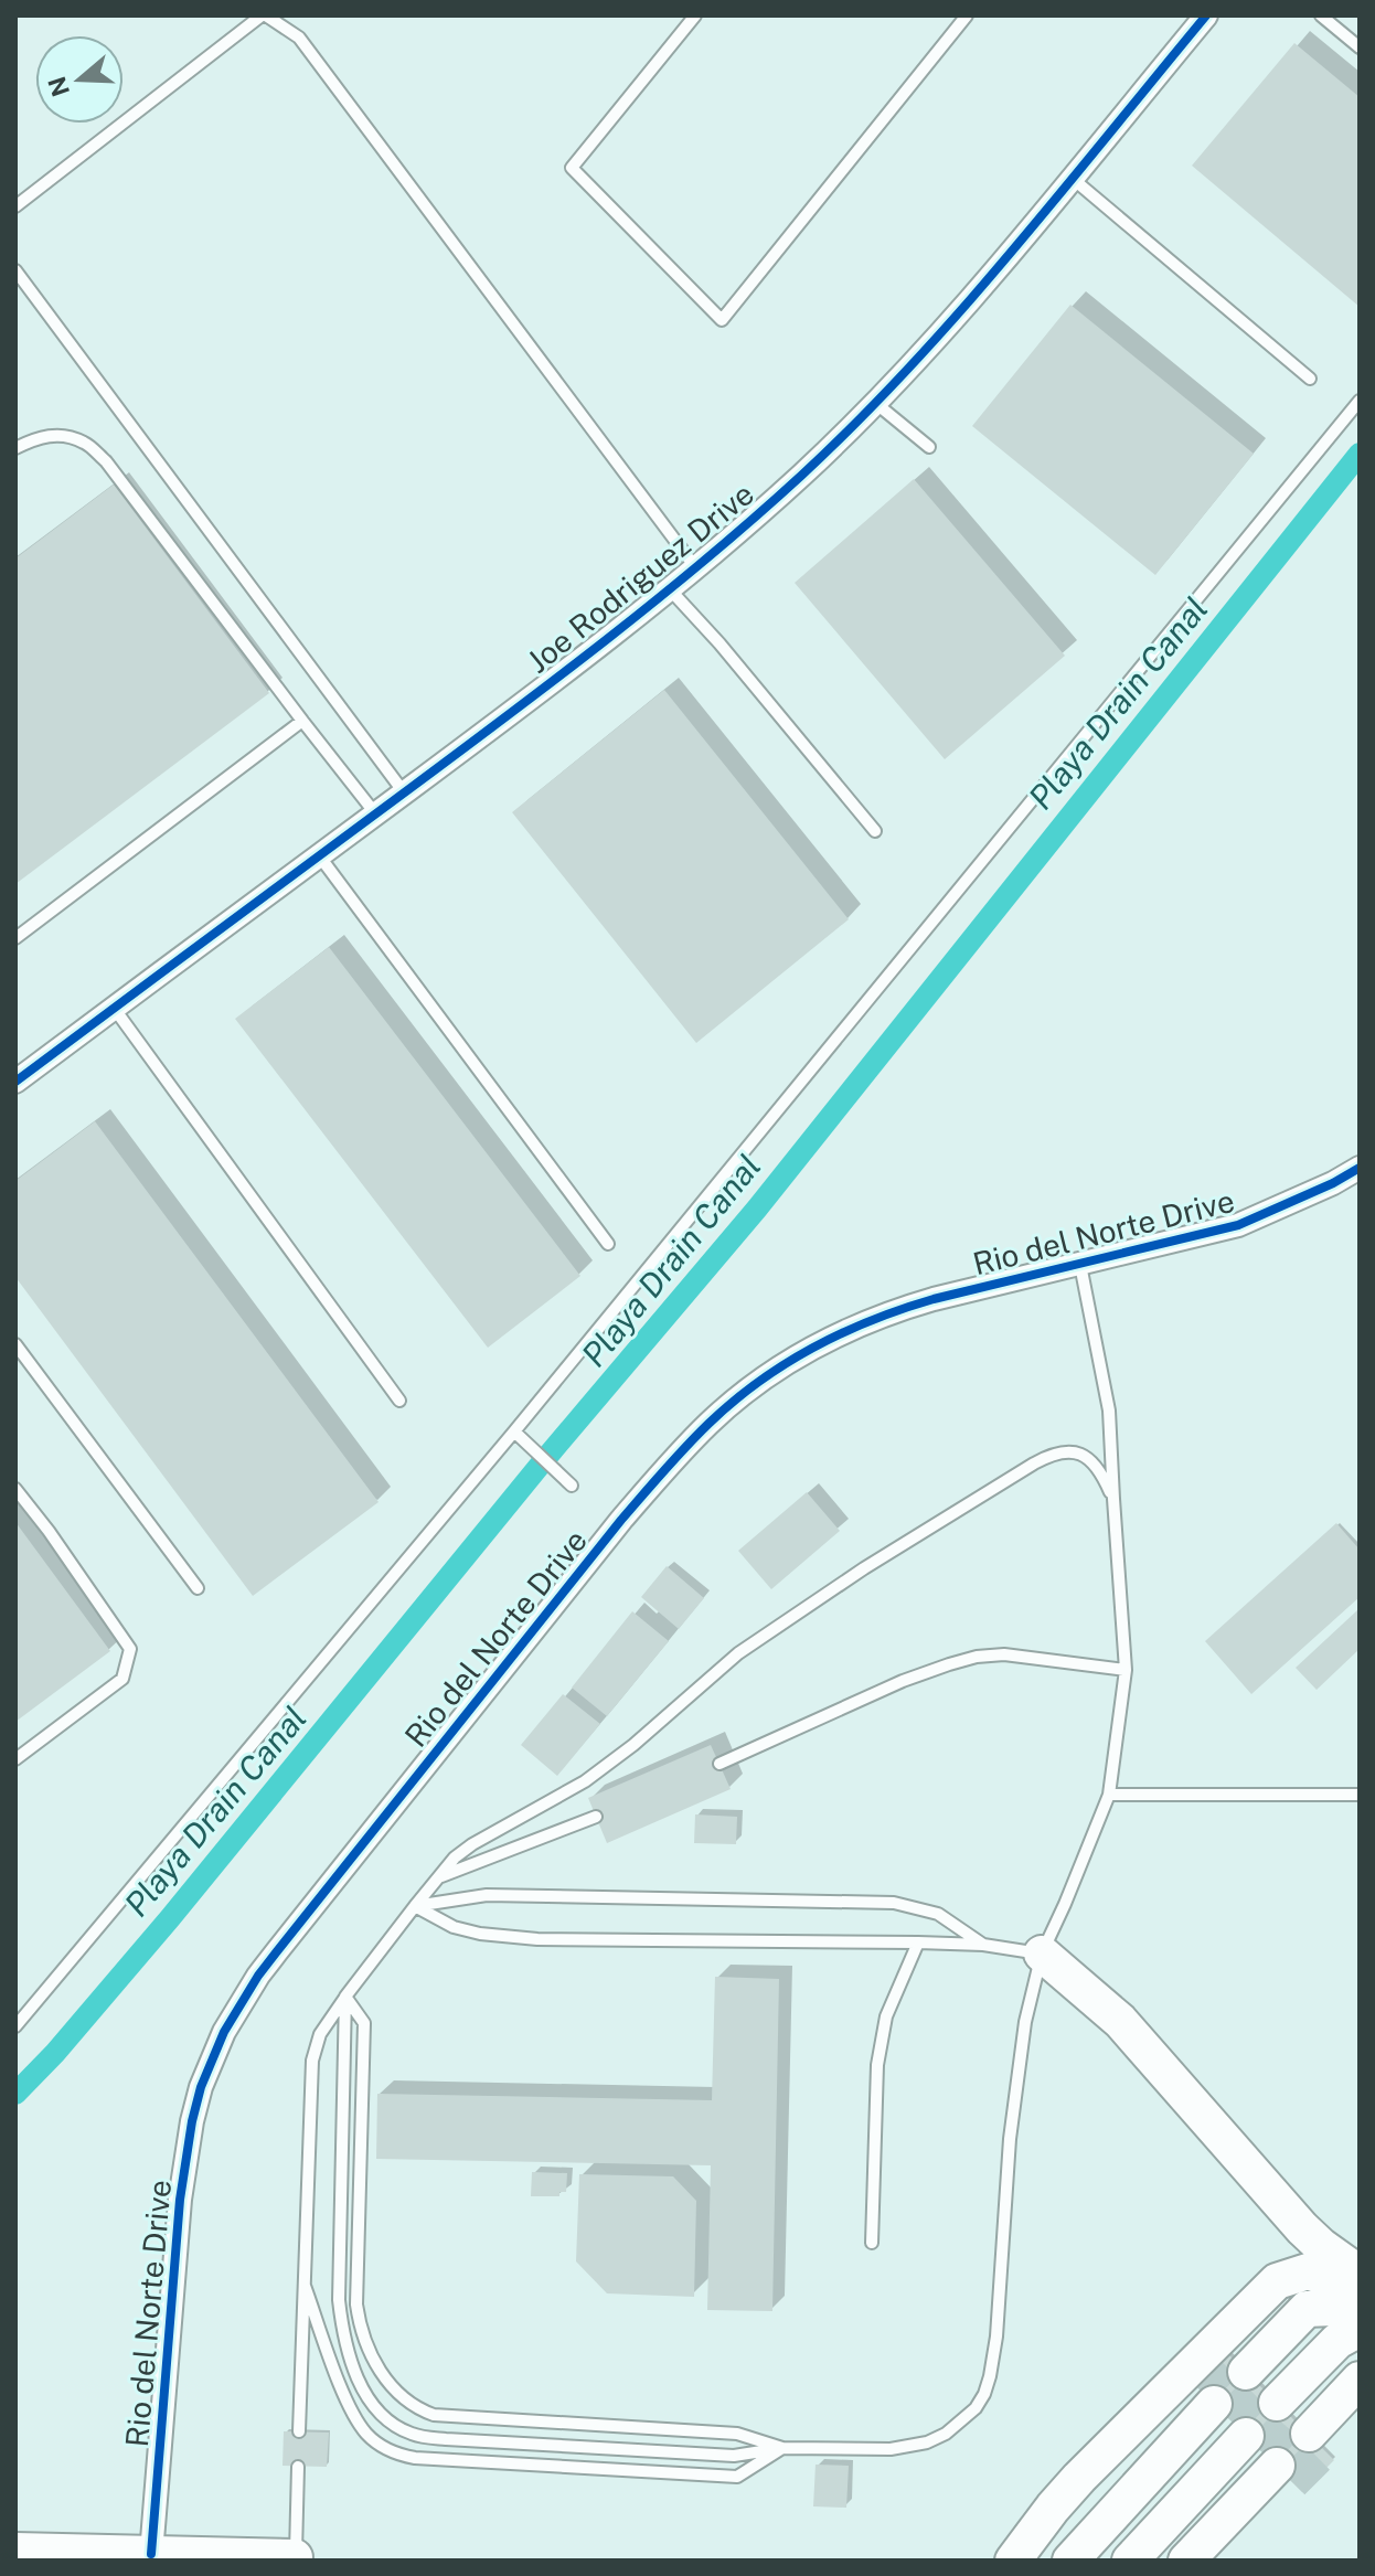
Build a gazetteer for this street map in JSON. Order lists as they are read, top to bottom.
{
  "streets": {
    "street": ["Joe Rodriguez Drive", "Rio del Norte Drive"]
  },
  "water": ["Playa Drain Canal"],
  "north": "left"
}
